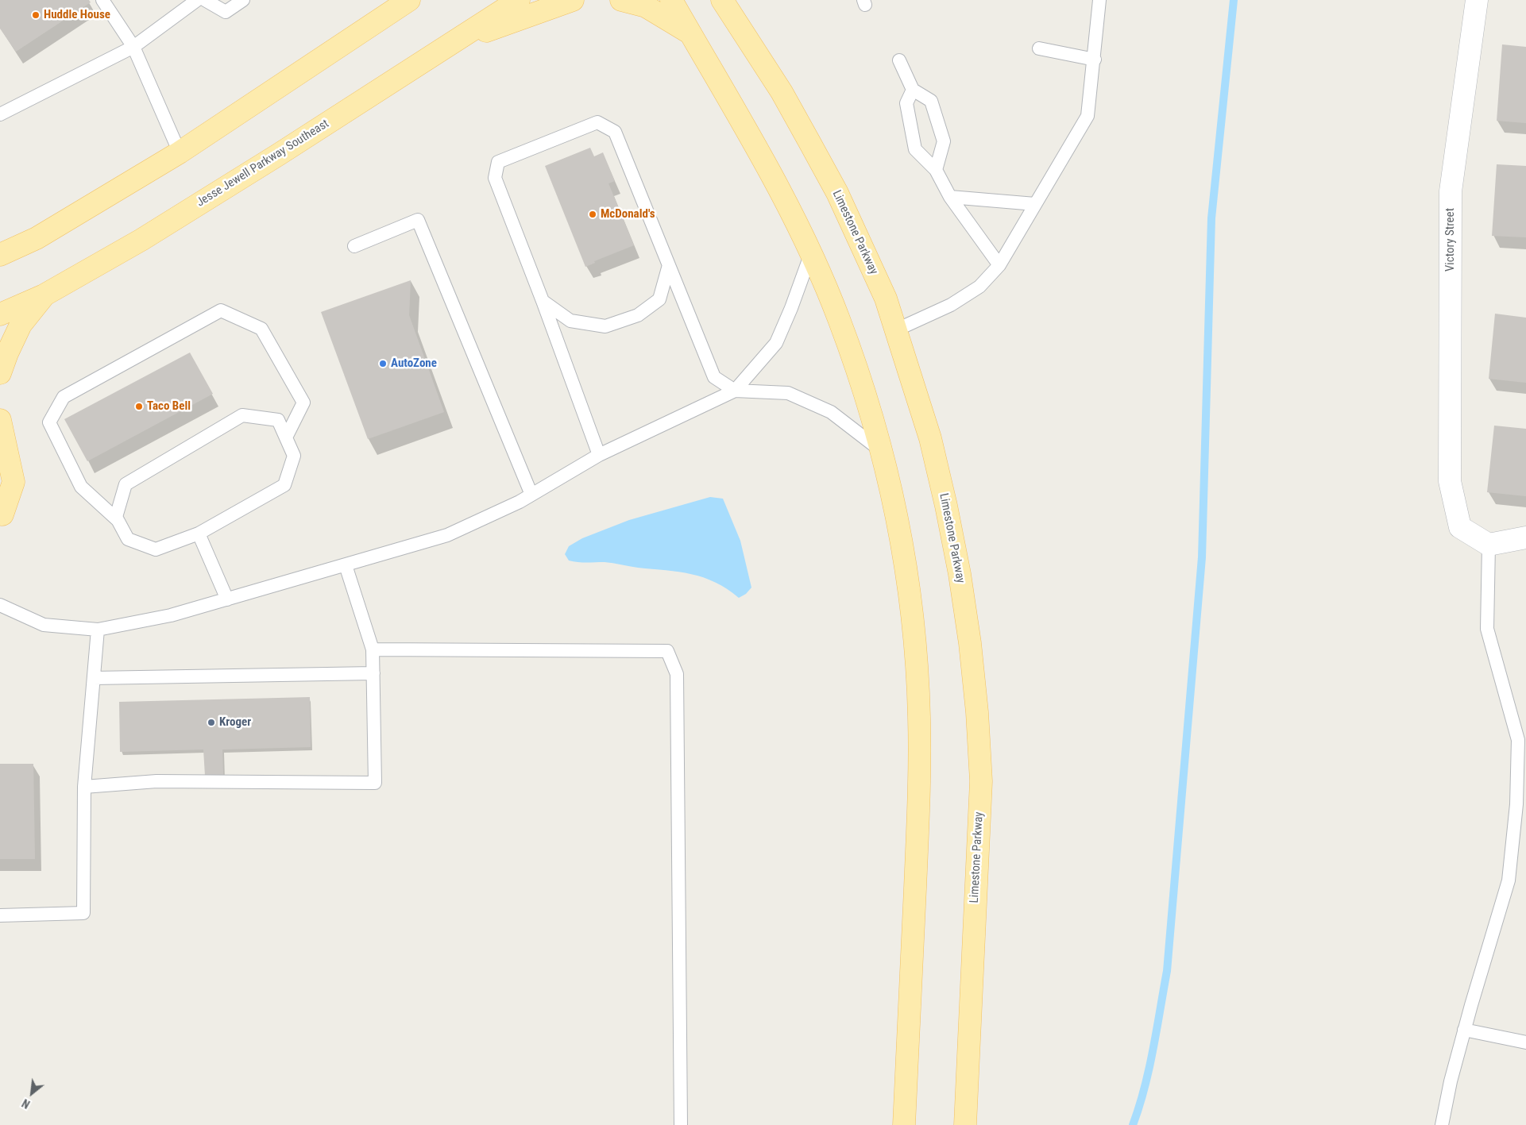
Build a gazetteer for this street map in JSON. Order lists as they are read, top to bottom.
{
  "streets": {
    "main road": ["Jesse Jewell Parkway Southeast", "Limestone Parkway"],
    "street": ["Victory Street"]
  },
  "places": [
    "Huddle House",
    "McDonald's",
    "AutoZone",
    "Taco Bell",
    "Kroger"
  ],
  "north": "bottom left"
}
